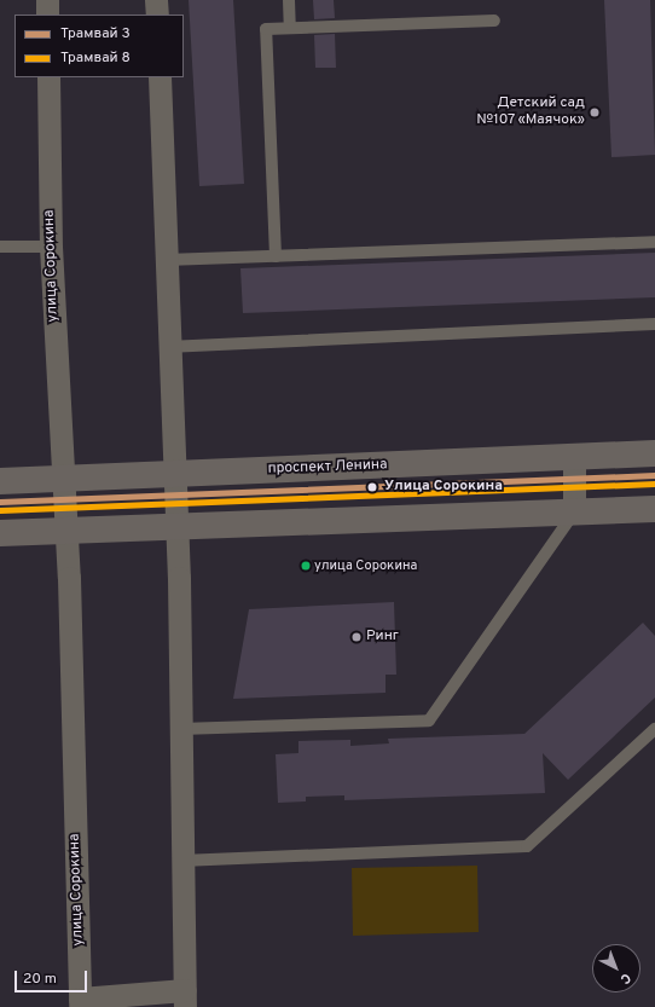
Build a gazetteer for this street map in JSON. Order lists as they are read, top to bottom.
{
  "streets": {
    "main road": ["проспект Ленина"],
    "street": ["улица Сорокина"]
  },
  "crossings": [
    ["улица Сорокина", "проспект Ленина"]
  ],
  "places": [
    "Детский сад №107 «Маячок»",
    "Улица Сорокина",
    "улица Сорокина",
    "Ринг"
  ],
  "lines": ["tram line 3", "tram line 8"],
  "legend": ["Трамвай 3", "Трамвай 8"],
  "scale_bar": "20 m",
  "north": "bottom right"
}
